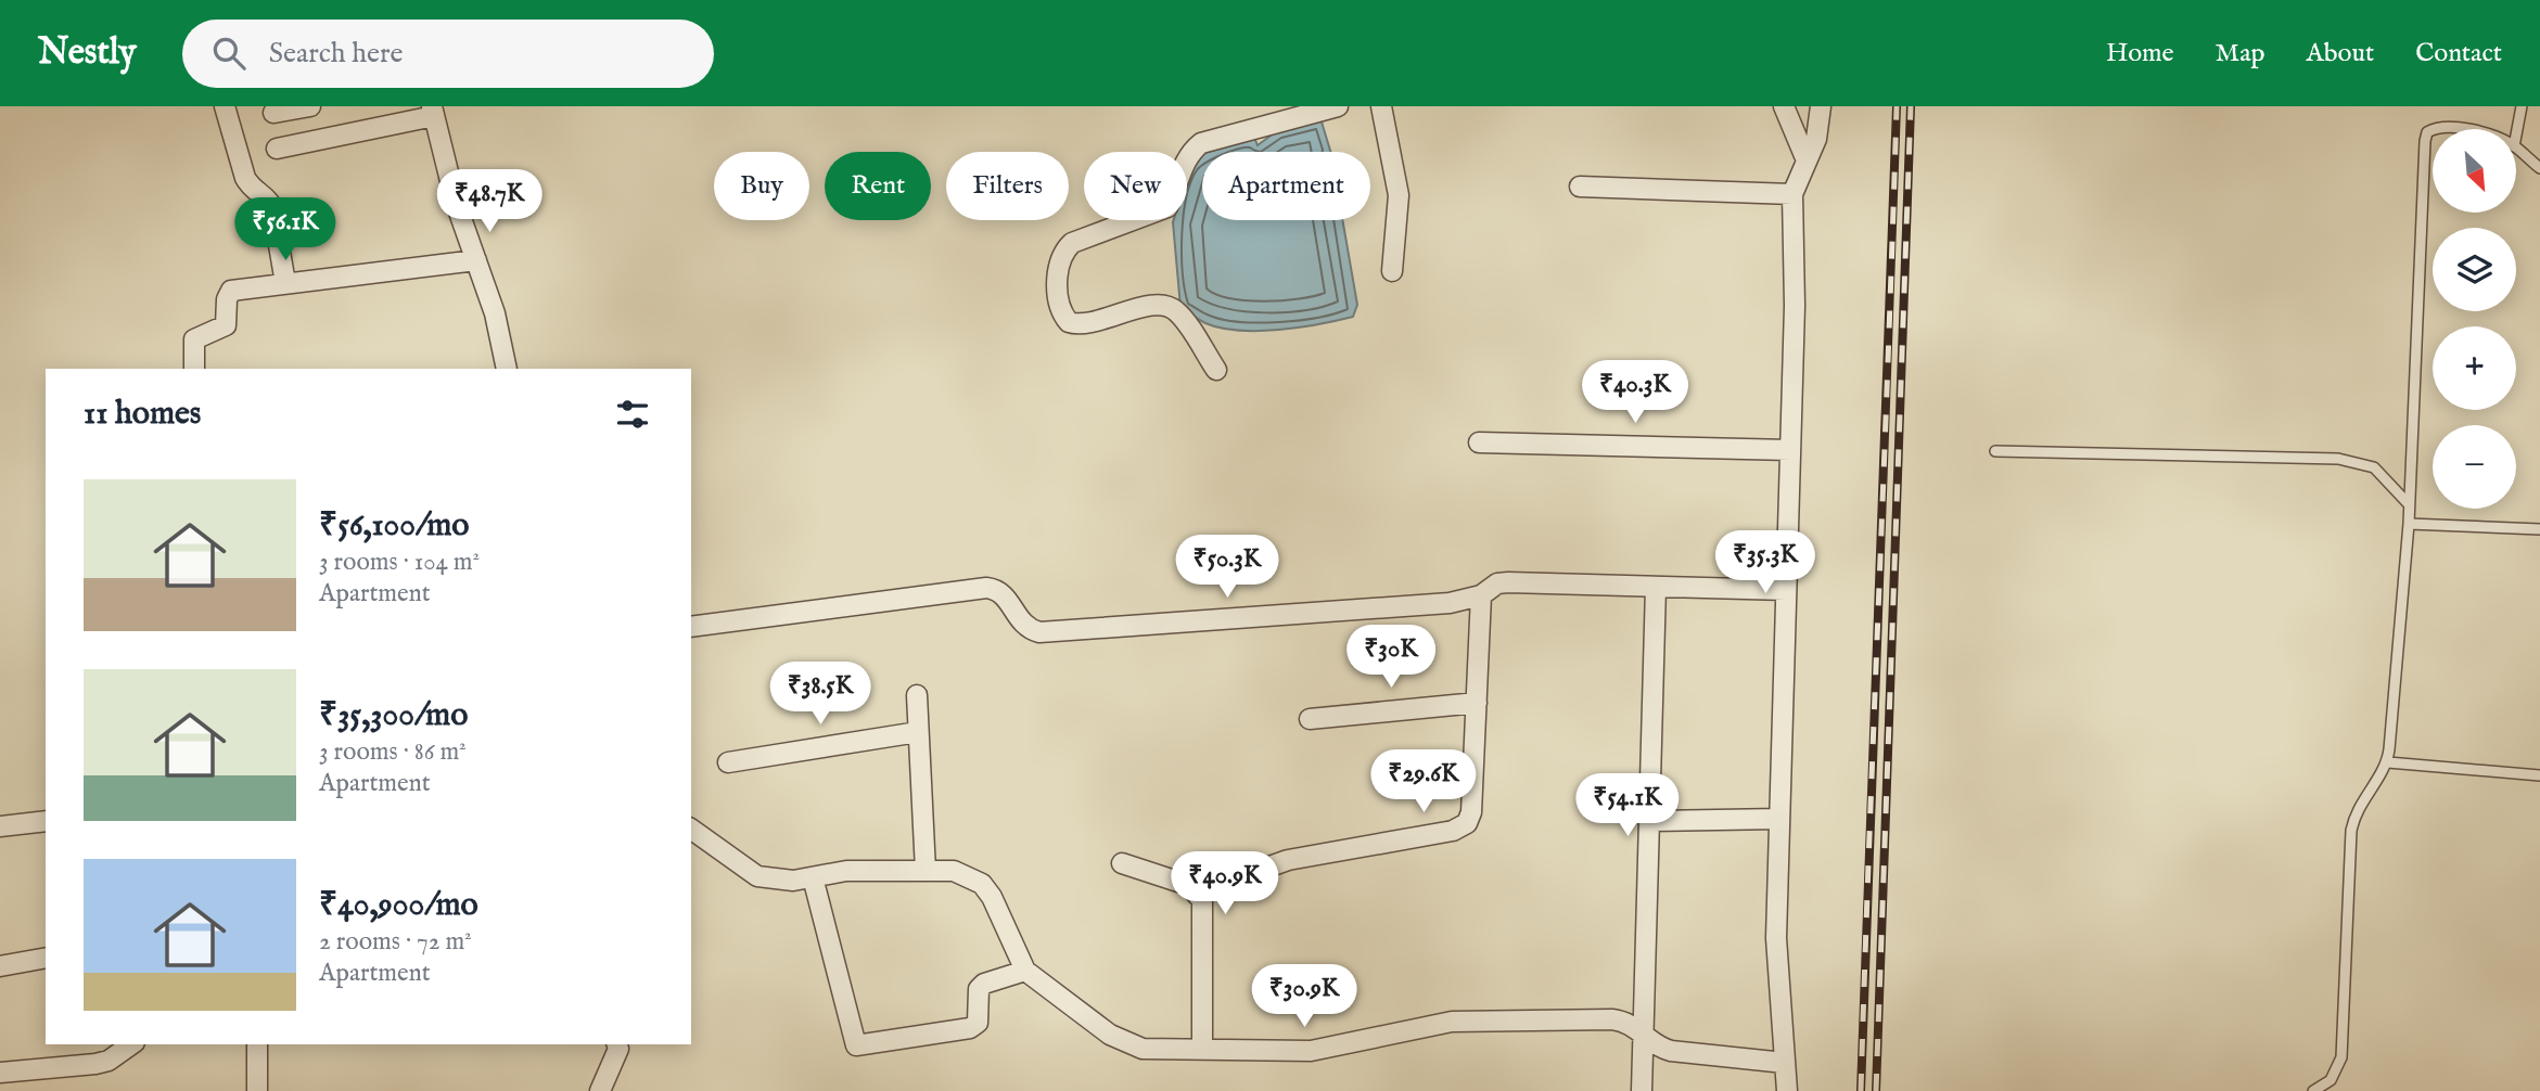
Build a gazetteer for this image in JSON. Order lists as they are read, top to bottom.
{
  "north": "bottom right",
  "page": {
    "header": "Nestly",
    "search": "Search here",
    "nav": [
      "Home",
      "Map",
      "About",
      "Contact"
    ],
    "map_buttons": ["+", "−"],
    "chip": [
      "Buy",
      "Rent",
      "Filters",
      "New",
      "Apartment"
    ],
    "price": [
      "₹48.7K",
      "₹56.1K",
      "₹40.3K",
      "₹35.3K",
      "₹50.3K",
      "₹30K",
      "₹38.5K",
      "₹29.6K",
      "₹54.1K",
      "₹40.9K",
      "₹30.9K"
    ],
    "heading": "11 homes",
    "list": [
      {
        "name": "₹56,100/mo",
        "note": "3 rooms · 104 m² · Apartment"
      },
      {
        "name": "₹35,300/mo",
        "note": "3 rooms · 86 m² · Apartment"
      },
      {
        "name": "₹40,900/mo",
        "note": "2 rooms · 72 m² · Apartment"
      }
    ]
  }
}
